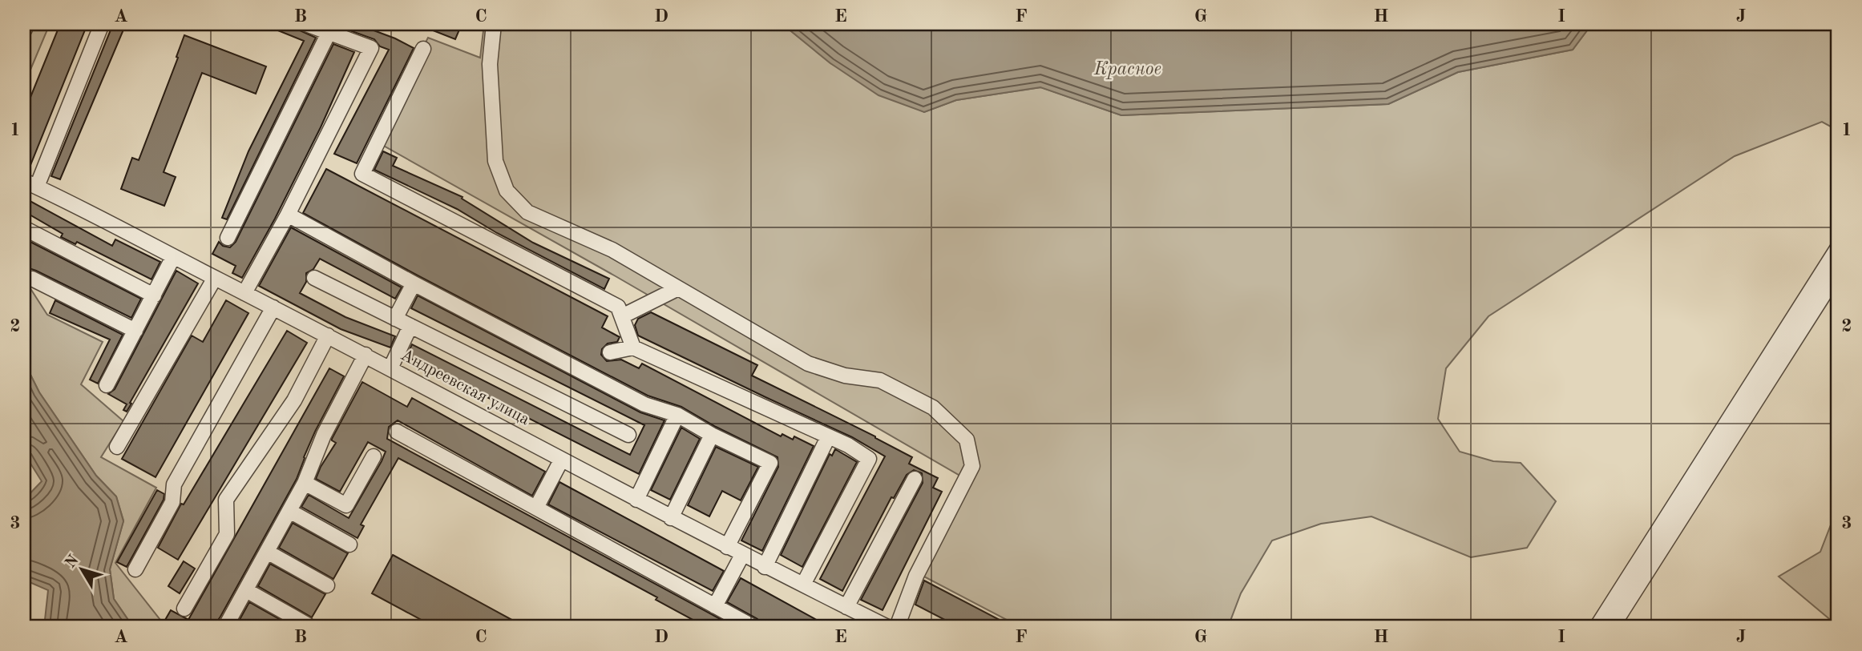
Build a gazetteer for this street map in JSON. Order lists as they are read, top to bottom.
{
  "streets": {
    "street": ["Андреевская улица"]
  },
  "water": ["Красное"],
  "north": "top left",
  "grid": {
    "columns": [
      "A",
      "B",
      "C",
      "D",
      "E",
      "F",
      "G",
      "H",
      "I",
      "J"
    ],
    "rows": ["1", "2", "3"]
  }
}
